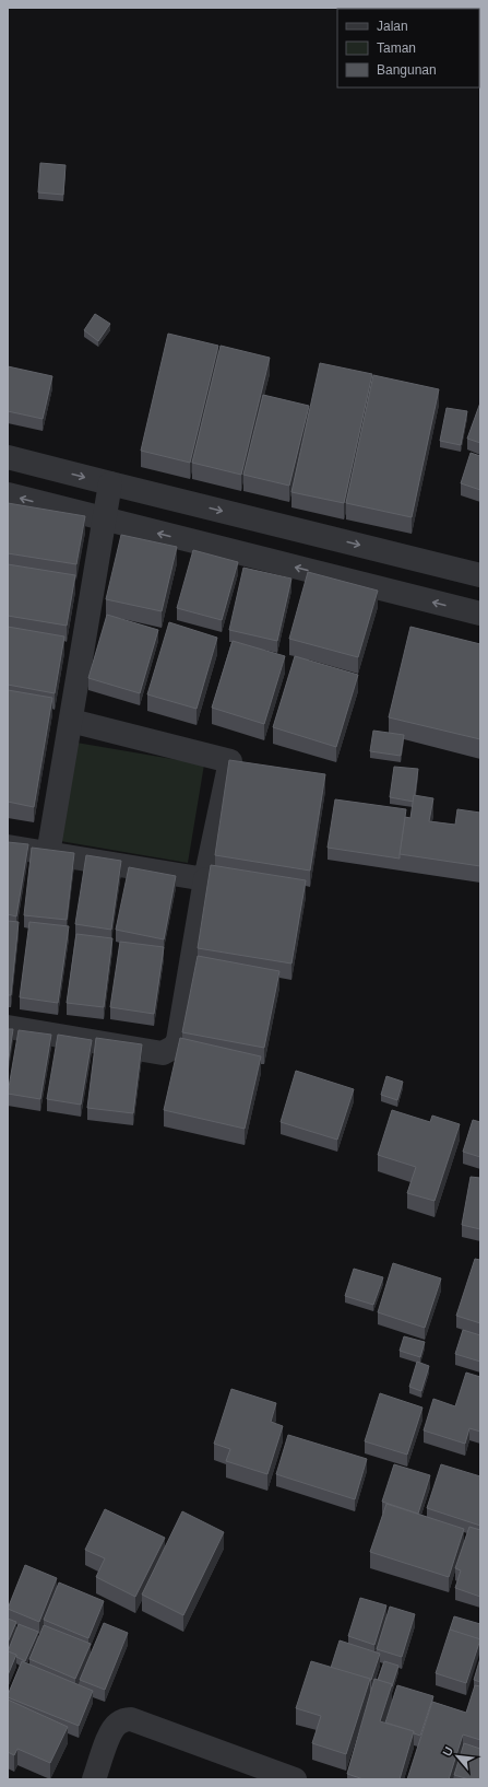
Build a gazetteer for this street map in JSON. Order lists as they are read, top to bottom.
{
  "legend": ["Jalan", "Taman", "Bangunan"],
  "north": "top left"
}
